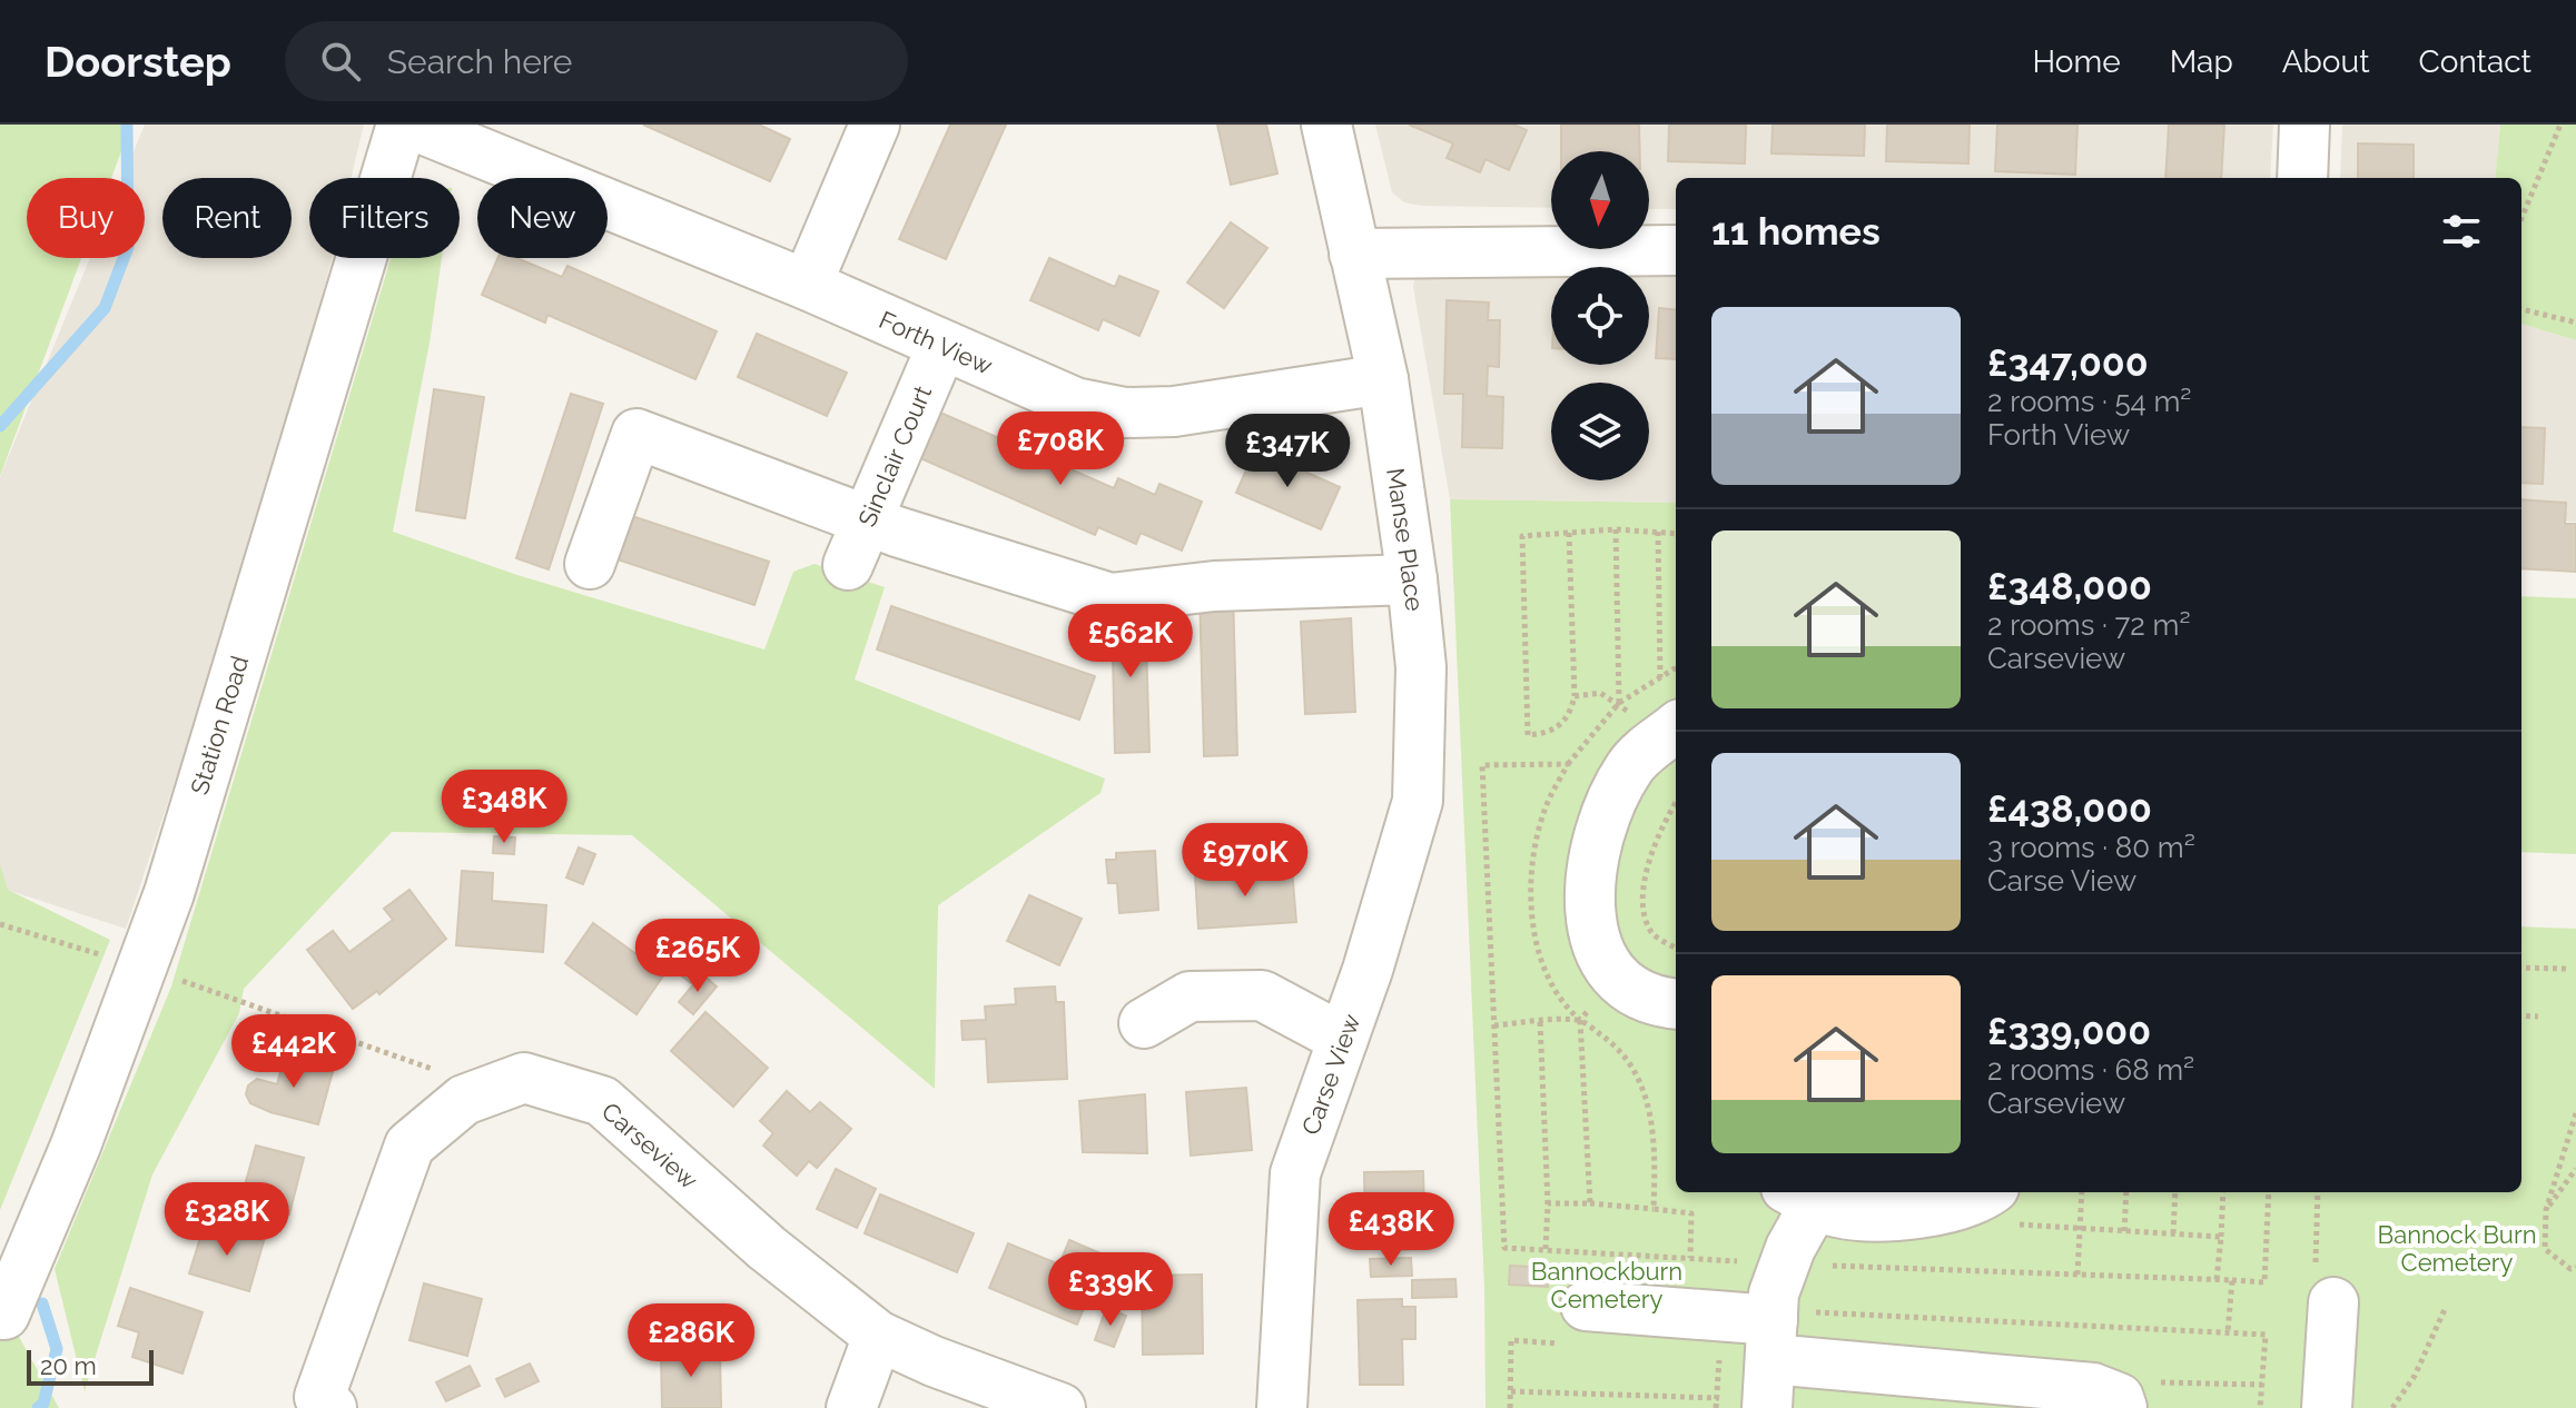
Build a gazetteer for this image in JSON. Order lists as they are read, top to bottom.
{
  "streets": {
    "street": [
      "Forth View",
      "Sinclair Court",
      "Manse Place",
      "Station Road",
      "Carse View",
      "Carseview"
    ]
  },
  "crossings": [
    ["Forth View", "Sinclair Court"],
    ["Forth View", "Manse Place"],
    ["Manse Place", "Carse View"]
  ],
  "parks": ["Bannock Burn Cemetery", "Bannockburn Cemetery"],
  "scale_bar": "20 m",
  "north": "bottom",
  "page": {
    "header": "Doorstep",
    "search": "Search here",
    "nav": [
      "Home",
      "Map",
      "About",
      "Contact"
    ],
    "chip": [
      "Buy",
      "Rent",
      "Filters",
      "New"
    ],
    "heading": "11 homes",
    "list": [
      {
        "name": "£347,000",
        "note": "2 rooms · 54 m² · Forth View"
      },
      {
        "name": "£348,000",
        "note": "2 rooms · 72 m² · Carseview"
      },
      {
        "name": "£438,000",
        "note": "3 rooms · 80 m² · Carse View"
      },
      {
        "name": "£339,000",
        "note": "2 rooms · 68 m² · Carseview"
      }
    ],
    "price": [
      "£708K",
      "£347K",
      "£562K",
      "£348K",
      "£970K",
      "£265K",
      "£442K",
      "£328K",
      "£438K",
      "£339K",
      "£286K"
    ],
    "scale": "20 m"
  }
}
